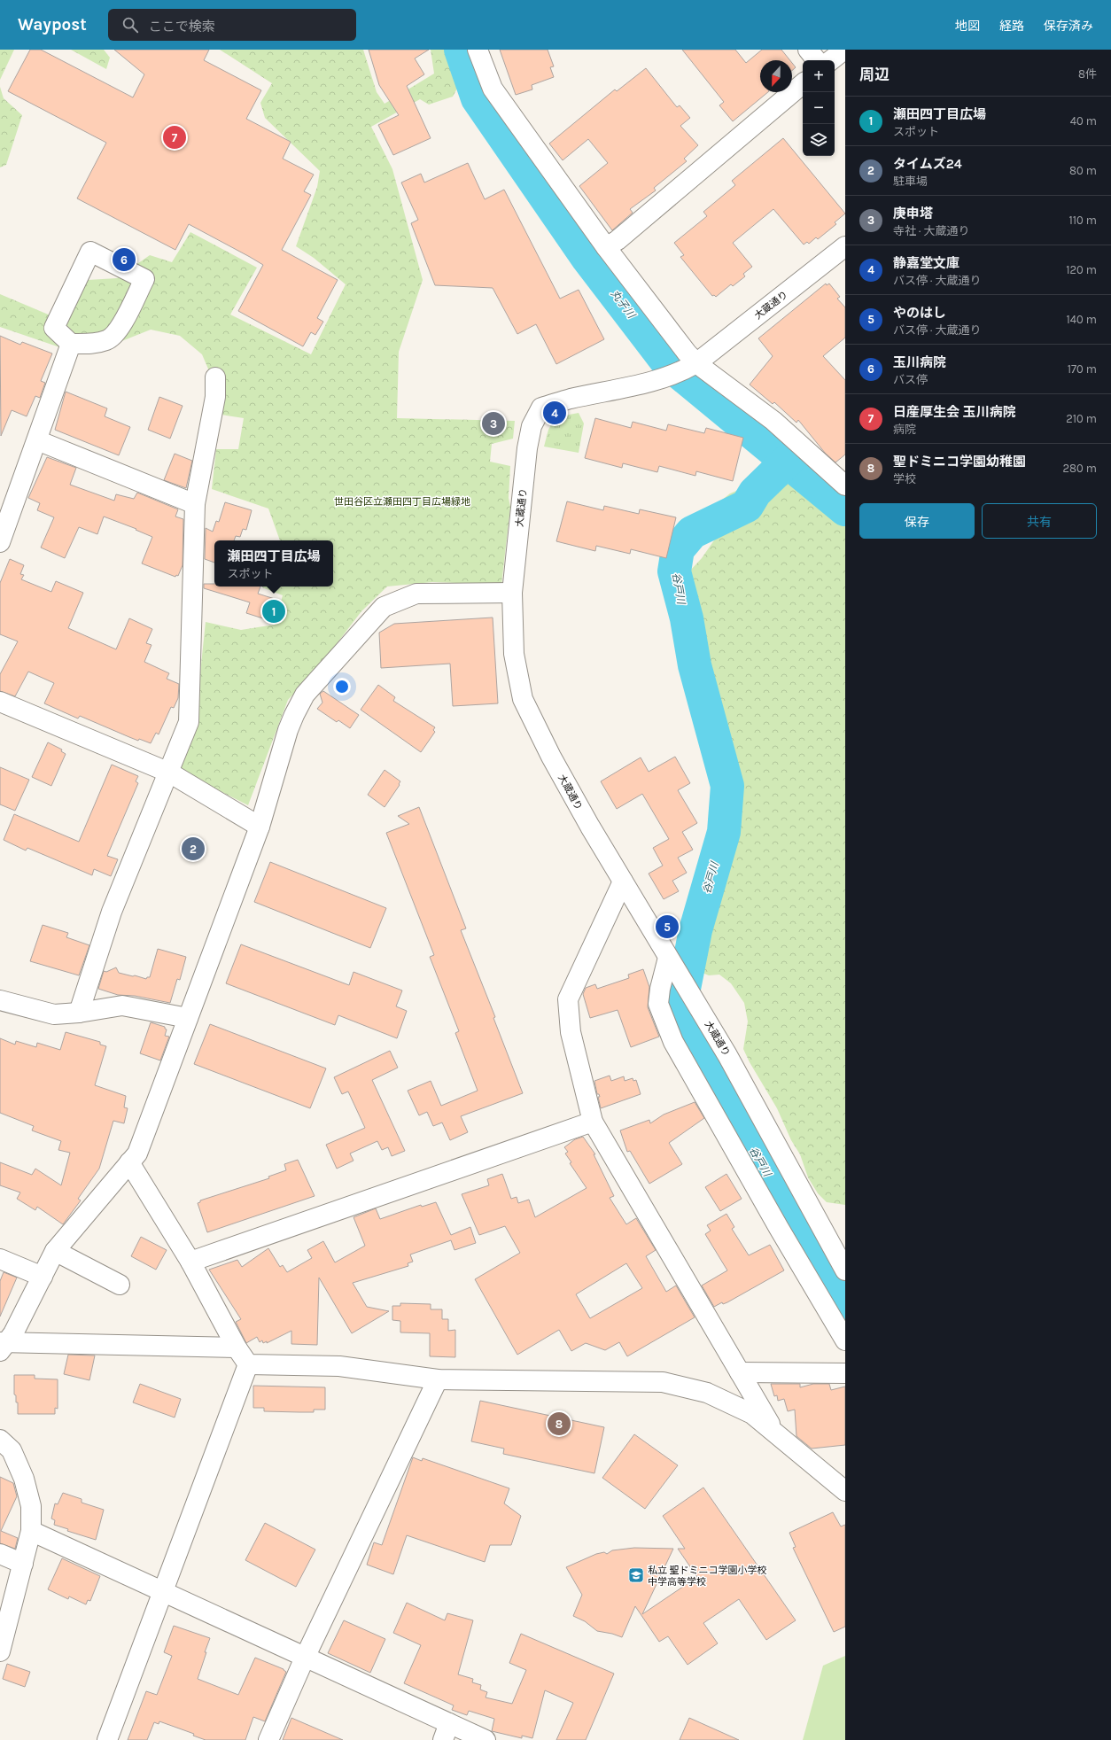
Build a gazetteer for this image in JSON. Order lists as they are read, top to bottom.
{
  "streets": {
    "street": ["大蔵通り"]
  },
  "water": ["丸子川", "谷戸川"],
  "parks": ["世田谷区立瀬田四丁目広場緑地"],
  "places": {
    "school or university": ["私立 聖ドミニコ学園小学校 中学高等学校"]
  },
  "north": "bottom",
  "page": {
    "header": "Waypost",
    "search": "ここで検索",
    "nav": ["地図", "経路", "保存済み"],
    "heading": ["周辺", "8件"],
    "map_buttons": ["+", "−"],
    "list": [
      {
        "mark": "1",
        "name": "瀬田四丁目広場",
        "note": "スポット",
        "value": "40 m"
      },
      {
        "mark": "2",
        "name": "タイムズ24",
        "note": "駐車場",
        "value": "80 m"
      },
      {
        "mark": "3",
        "name": "庚申塔",
        "note": "寺社 · 大蔵通り",
        "value": "110 m"
      },
      {
        "mark": "4",
        "name": "静嘉堂文庫",
        "note": "バス停 · 大蔵通り",
        "value": "120 m"
      },
      {
        "mark": "5",
        "name": "やのはし",
        "note": "バス停 · 大蔵通り",
        "value": "140 m"
      },
      {
        "mark": "6",
        "name": "玉川病院",
        "note": "バス停",
        "value": "170 m"
      },
      {
        "mark": "7",
        "name": "日産厚生会 玉川病院",
        "note": "病院",
        "value": "210 m"
      },
      {
        "mark": "8",
        "name": "聖ドミニコ学園幼稚園",
        "note": "学校",
        "value": "280 m"
      }
    ],
    "pins": [
      "7",
      "6",
      "4",
      "3",
      "1",
      "2",
      "5",
      "8"
    ],
    "buttons": ["保存", "共有"],
    "popup": ["瀬田四丁目広場", "スポット"]
  }
}
